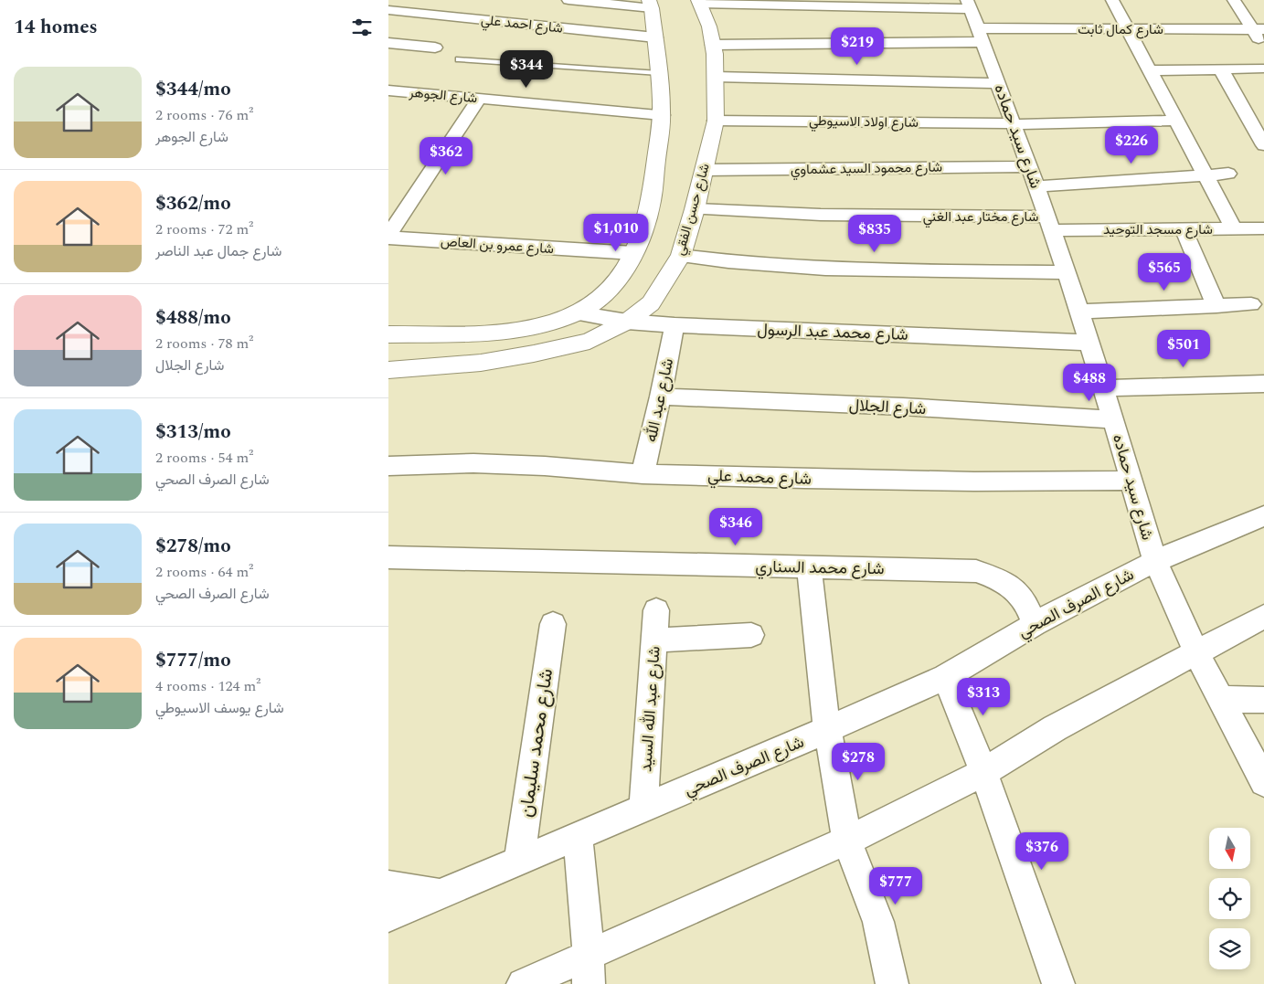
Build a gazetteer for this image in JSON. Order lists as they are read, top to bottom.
{
  "streets": {
    "street": [
      "شارع احمد علي",
      "شارع كمال ثابت",
      "شارع الجوهر",
      "شارع اولاد الاسيوطي",
      "شارع سيد حماده",
      "شارع محمود السيد عشماوي",
      "شارع حسن الفقي",
      "شارع مختار عبد الغني",
      "شارع مسجد التوحيد",
      "شارع عمرو بن العاص",
      "شارع محمد عبد الرسول",
      "شارع عبد الله",
      "شارع الجلال",
      "شارع محمد علي",
      "شارع محمد السناري",
      "شارع الصرف الصحي",
      "شارع عبد الله السيد",
      "شارع محمد سليمان"
    ]
  },
  "crossings": [
    ["شارع كمال ثابت", "شارع سيد حماده"],
    ["شارع اولاد الاسيوطي", "شارع سيد حماده"],
    ["شارع اولاد الاسيوطي", "شارع حسن الفقي"],
    ["شارع سيد حماده", "شارع محمود السيد عشماوي"],
    ["شارع سيد حماده", "شارع مختار عبد الغني"],
    ["شارع سيد حماده", "شارع مسجد التوحيد"],
    ["شارع سيد حماده", "شارع محمد عبد الرسول"],
    ["شارع سيد حماده", "شارع الجلال"],
    ["شارع سيد حماده", "شارع محمد علي"],
    ["شارع سيد حماده", "شارع الصرف الصحي"],
    ["شارع محمود السيد عشماوي", "شارع حسن الفقي"],
    ["شارع حسن الفقي", "شارع مختار عبد الغني"],
    ["شارع حسن الفقي", "شارع محمد عبد الرسول"],
    ["شارع مختار عبد الغني", "شارع مسجد التوحيد"],
    ["شارع محمد عبد الرسول", "شارع عبد الله"],
    ["شارع عبد الله", "شارع الجلال"],
    ["شارع عبد الله", "شارع محمد علي"],
    ["شارع محمد السناري", "شارع الصرف الصحي"],
    ["شارع الصرف الصحي", "شارع عبد الله السيد"],
    ["شارع الصرف الصحي", "شارع محمد سليمان"]
  ],
  "north": "bottom",
  "page": {
    "heading": "14 homes",
    "price": [
      "$219",
      "$344",
      "$226",
      "$362",
      "$1,010",
      "$835",
      "$565",
      "$501",
      "$488",
      "$346",
      "$313",
      "$278",
      "$376",
      "$777"
    ],
    "list": [
      {
        "name": "$344/mo",
        "note": "2 rooms · 76 m² · شارع الجوهر"
      },
      {
        "name": "$362/mo",
        "note": "2 rooms · 72 m² · شارع جمال عبد الناصر"
      },
      {
        "name": "$488/mo",
        "note": "2 rooms · 78 m² · شارع الجلال"
      },
      {
        "name": "$313/mo",
        "note": "2 rooms · 54 m² · شارع الصرف الصحي"
      },
      {
        "name": "$278/mo",
        "note": "2 rooms · 64 m² · شارع الصرف الصحي"
      },
      {
        "name": "$777/mo",
        "note": "4 rooms · 124 m² · شارع يوسف الاسيوطي"
      }
    ]
  }
}
